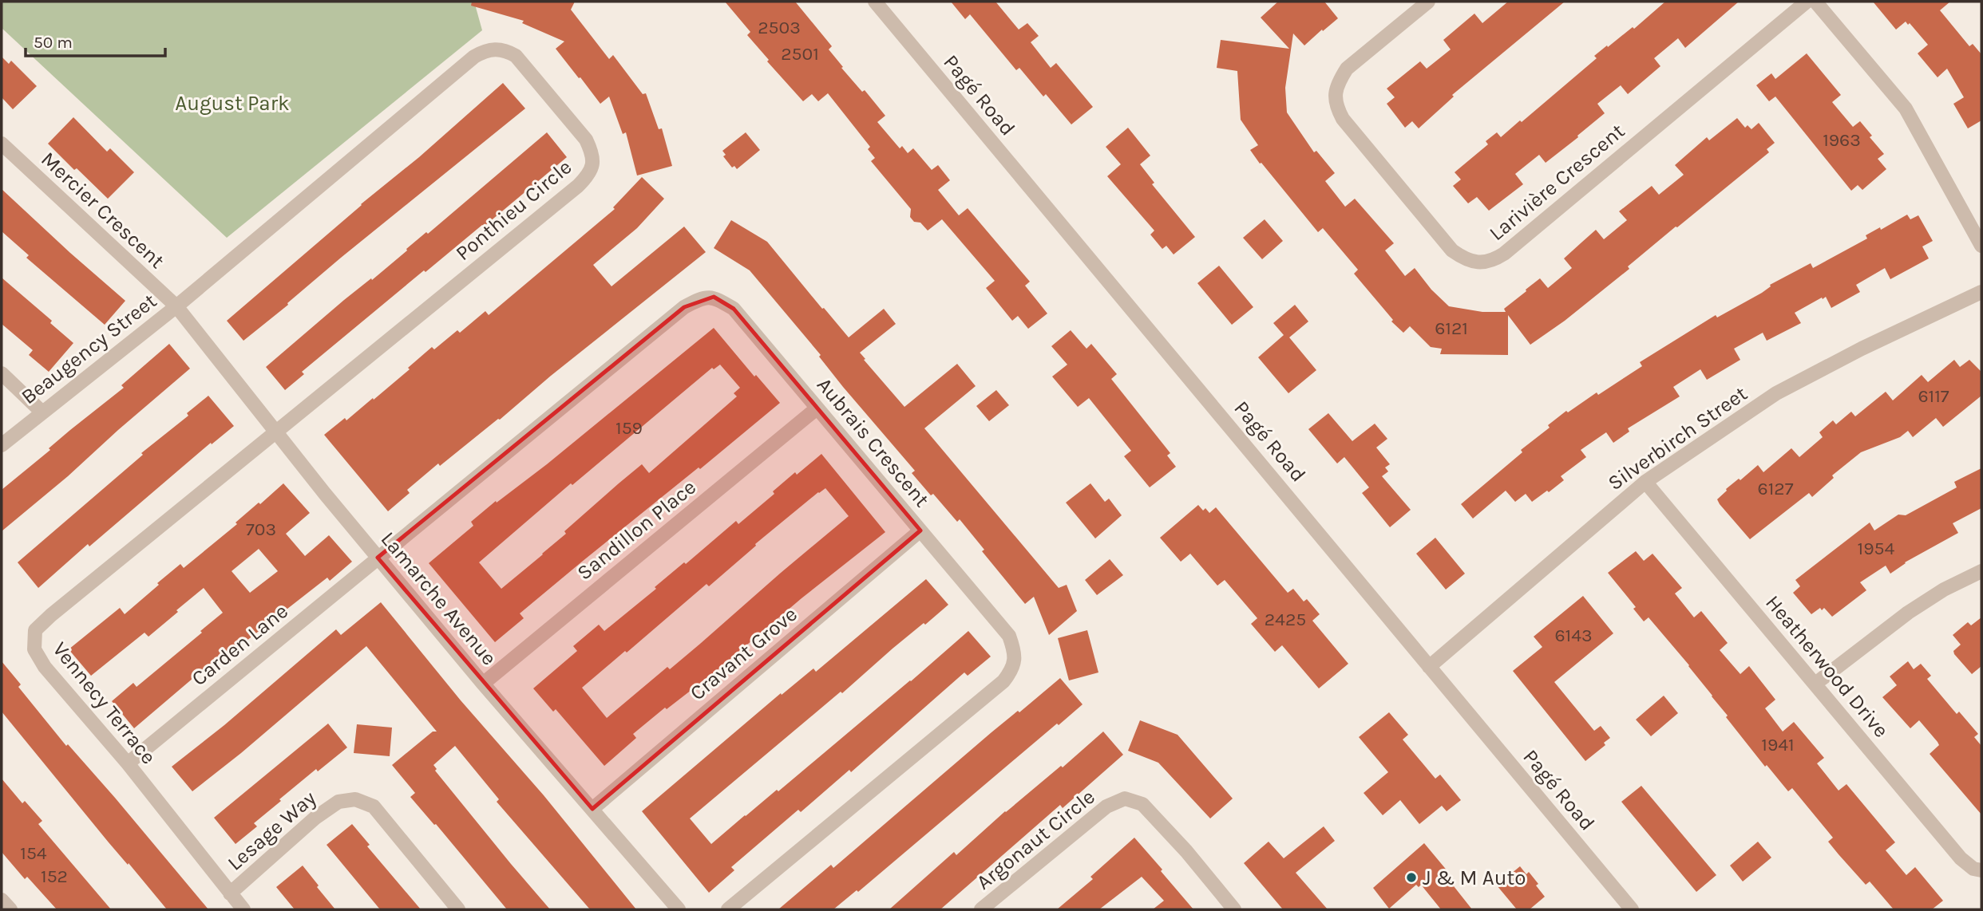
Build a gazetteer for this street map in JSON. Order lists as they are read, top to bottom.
{
  "streets": {
    "street": [
      "Pagé Road",
      "Larivière Crescent",
      "Mercier Crescent",
      "Ponthieu Circle",
      "Beaugency Street",
      "Silverbirch Street",
      "Aubrais Crescent",
      "Sandillon Place",
      "Lamarche Avenue",
      "Carden Lane",
      "Cravant Grove",
      "Heatherwood Drive",
      "Vennecy Terrace",
      "Lesage Way",
      "Argonaut Circle"
    ]
  },
  "crossings": [
    ["Pagé Road", "Silverbirch Street"],
    ["Mercier Crescent", "Ponthieu Circle"],
    ["Mercier Crescent", "Beaugency Street"],
    ["Mercier Crescent", "Lamarche Avenue"],
    ["Ponthieu Circle", "Beaugency Street"],
    ["Ponthieu Circle", "Lamarche Avenue"],
    ["Ponthieu Circle", "Vennecy Terrace"],
    ["Beaugency Street", "Lamarche Avenue"],
    ["Silverbirch Street", "Heatherwood Drive"],
    ["Aubrais Crescent", "Sandillon Place"],
    ["Aubrais Crescent", "Lamarche Avenue"],
    ["Aubrais Crescent", "Carden Lane"],
    ["Aubrais Crescent", "Cravant Grove"],
    ["Sandillon Place", "Lamarche Avenue"],
    ["Lamarche Avenue", "Carden Lane"],
    ["Lamarche Avenue", "Cravant Grove"],
    ["Lamarche Avenue", "Vennecy Terrace"],
    ["Carden Lane", "Vennecy Terrace"],
    ["Vennecy Terrace", "Lesage Way"]
  ],
  "parks": ["August Park"],
  "places": ["J & M Auto"],
  "house_numbers": [
    "2503",
    "2501",
    "1963",
    "6121",
    "6117",
    "159",
    "6127",
    "703",
    "1954",
    "2425",
    "6143",
    "1941",
    "154",
    "152"
  ],
  "scale_bar": "50 m"
}
